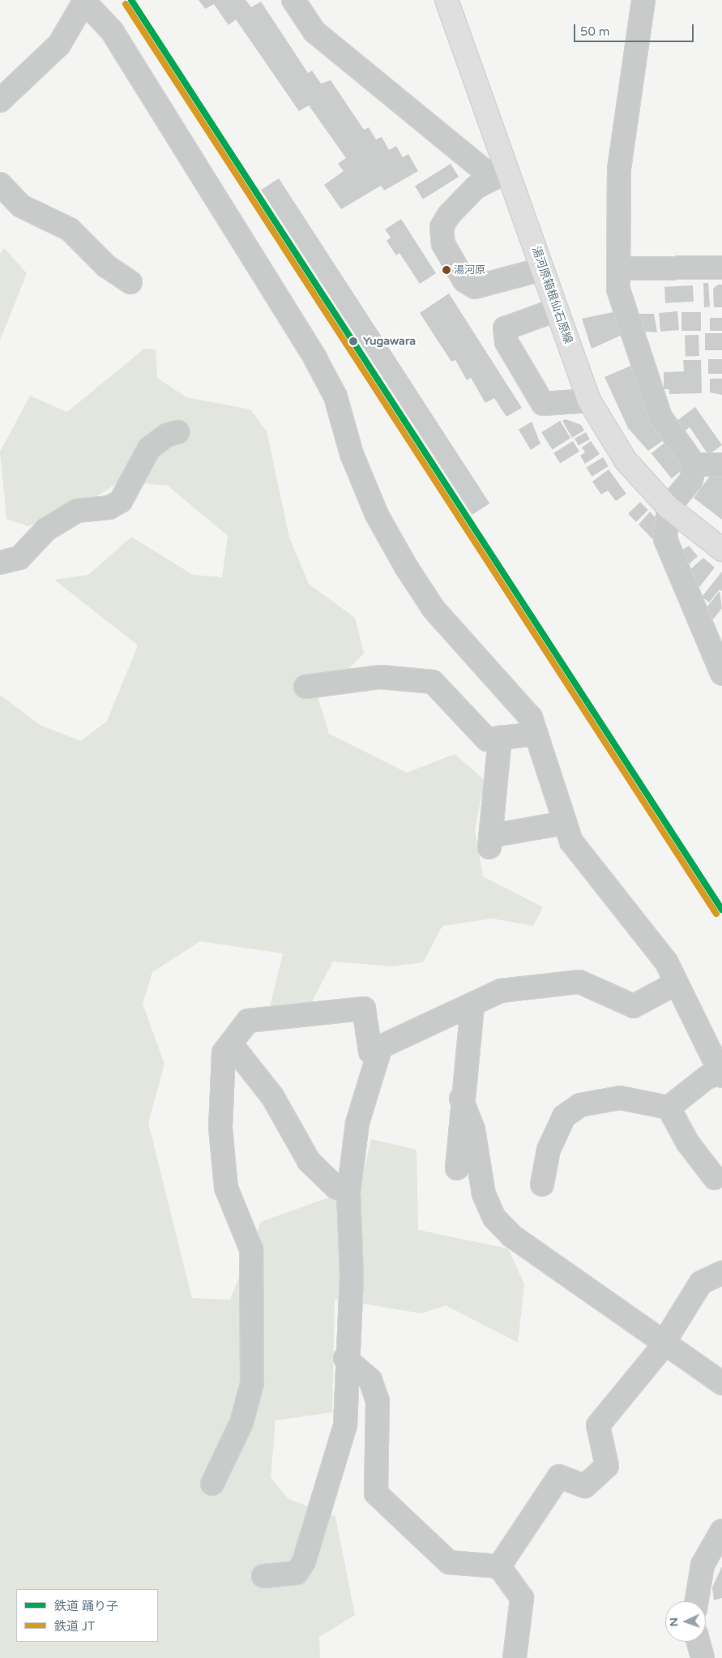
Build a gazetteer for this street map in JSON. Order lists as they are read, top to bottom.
{
  "streets": {
    "main road": ["湯河原箱根仙石原線"]
  },
  "places": ["湯河原", "Yugawara"],
  "lines": ["rail line 踊り子", "rail line JT"],
  "legend": ["鉄道 踊り子", "鉄道 JT"],
  "scale_bar": "50 m",
  "north": "left"
}
